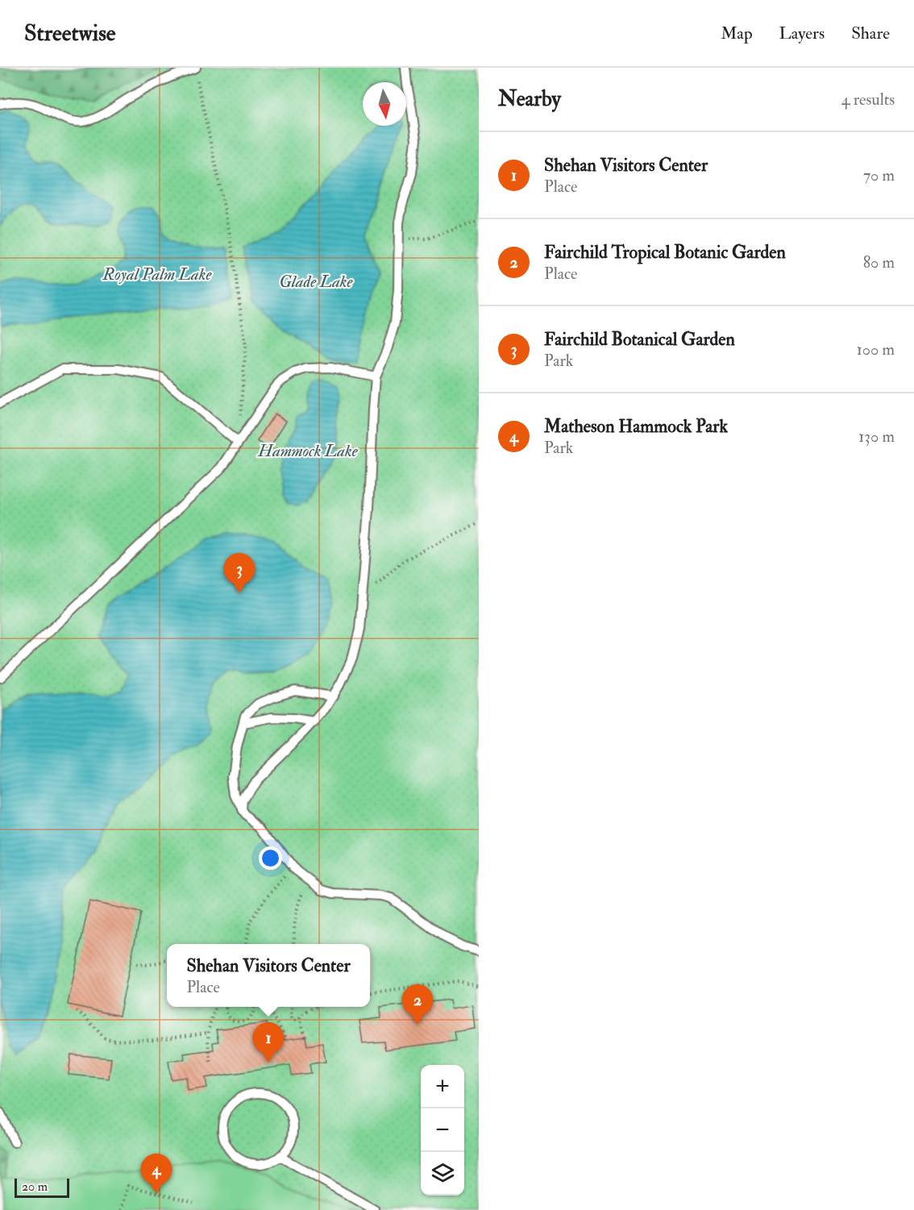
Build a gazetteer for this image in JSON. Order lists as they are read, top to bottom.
{
  "water": ["Royal Palm Lake", "Glade Lake", "Hammock Lake"],
  "scale_bar": "20 m",
  "north": "bottom",
  "page": {
    "header": "Streetwise",
    "nav": ["Map", "Layers", "Share"],
    "heading": ["Nearby", "4 results"],
    "list": [
      {
        "mark": "1",
        "name": "Shehan Visitors Center",
        "note": "Place",
        "value": "70 m"
      },
      {
        "mark": "2",
        "name": "Fairchild Tropical Botanic Garden",
        "note": "Place",
        "value": "80 m"
      },
      {
        "mark": "3",
        "name": "Fairchild Botanical Garden",
        "note": "Park",
        "value": "100 m"
      },
      {
        "mark": "4",
        "name": "Matheson Hammock Park",
        "note": "Park",
        "value": "130 m"
      }
    ],
    "pins": [
      "3",
      "2",
      "1",
      "4"
    ],
    "popup": ["Shehan Visitors Center", "Place"],
    "map_buttons": ["+", "−"],
    "scale": "20 m"
  }
}
